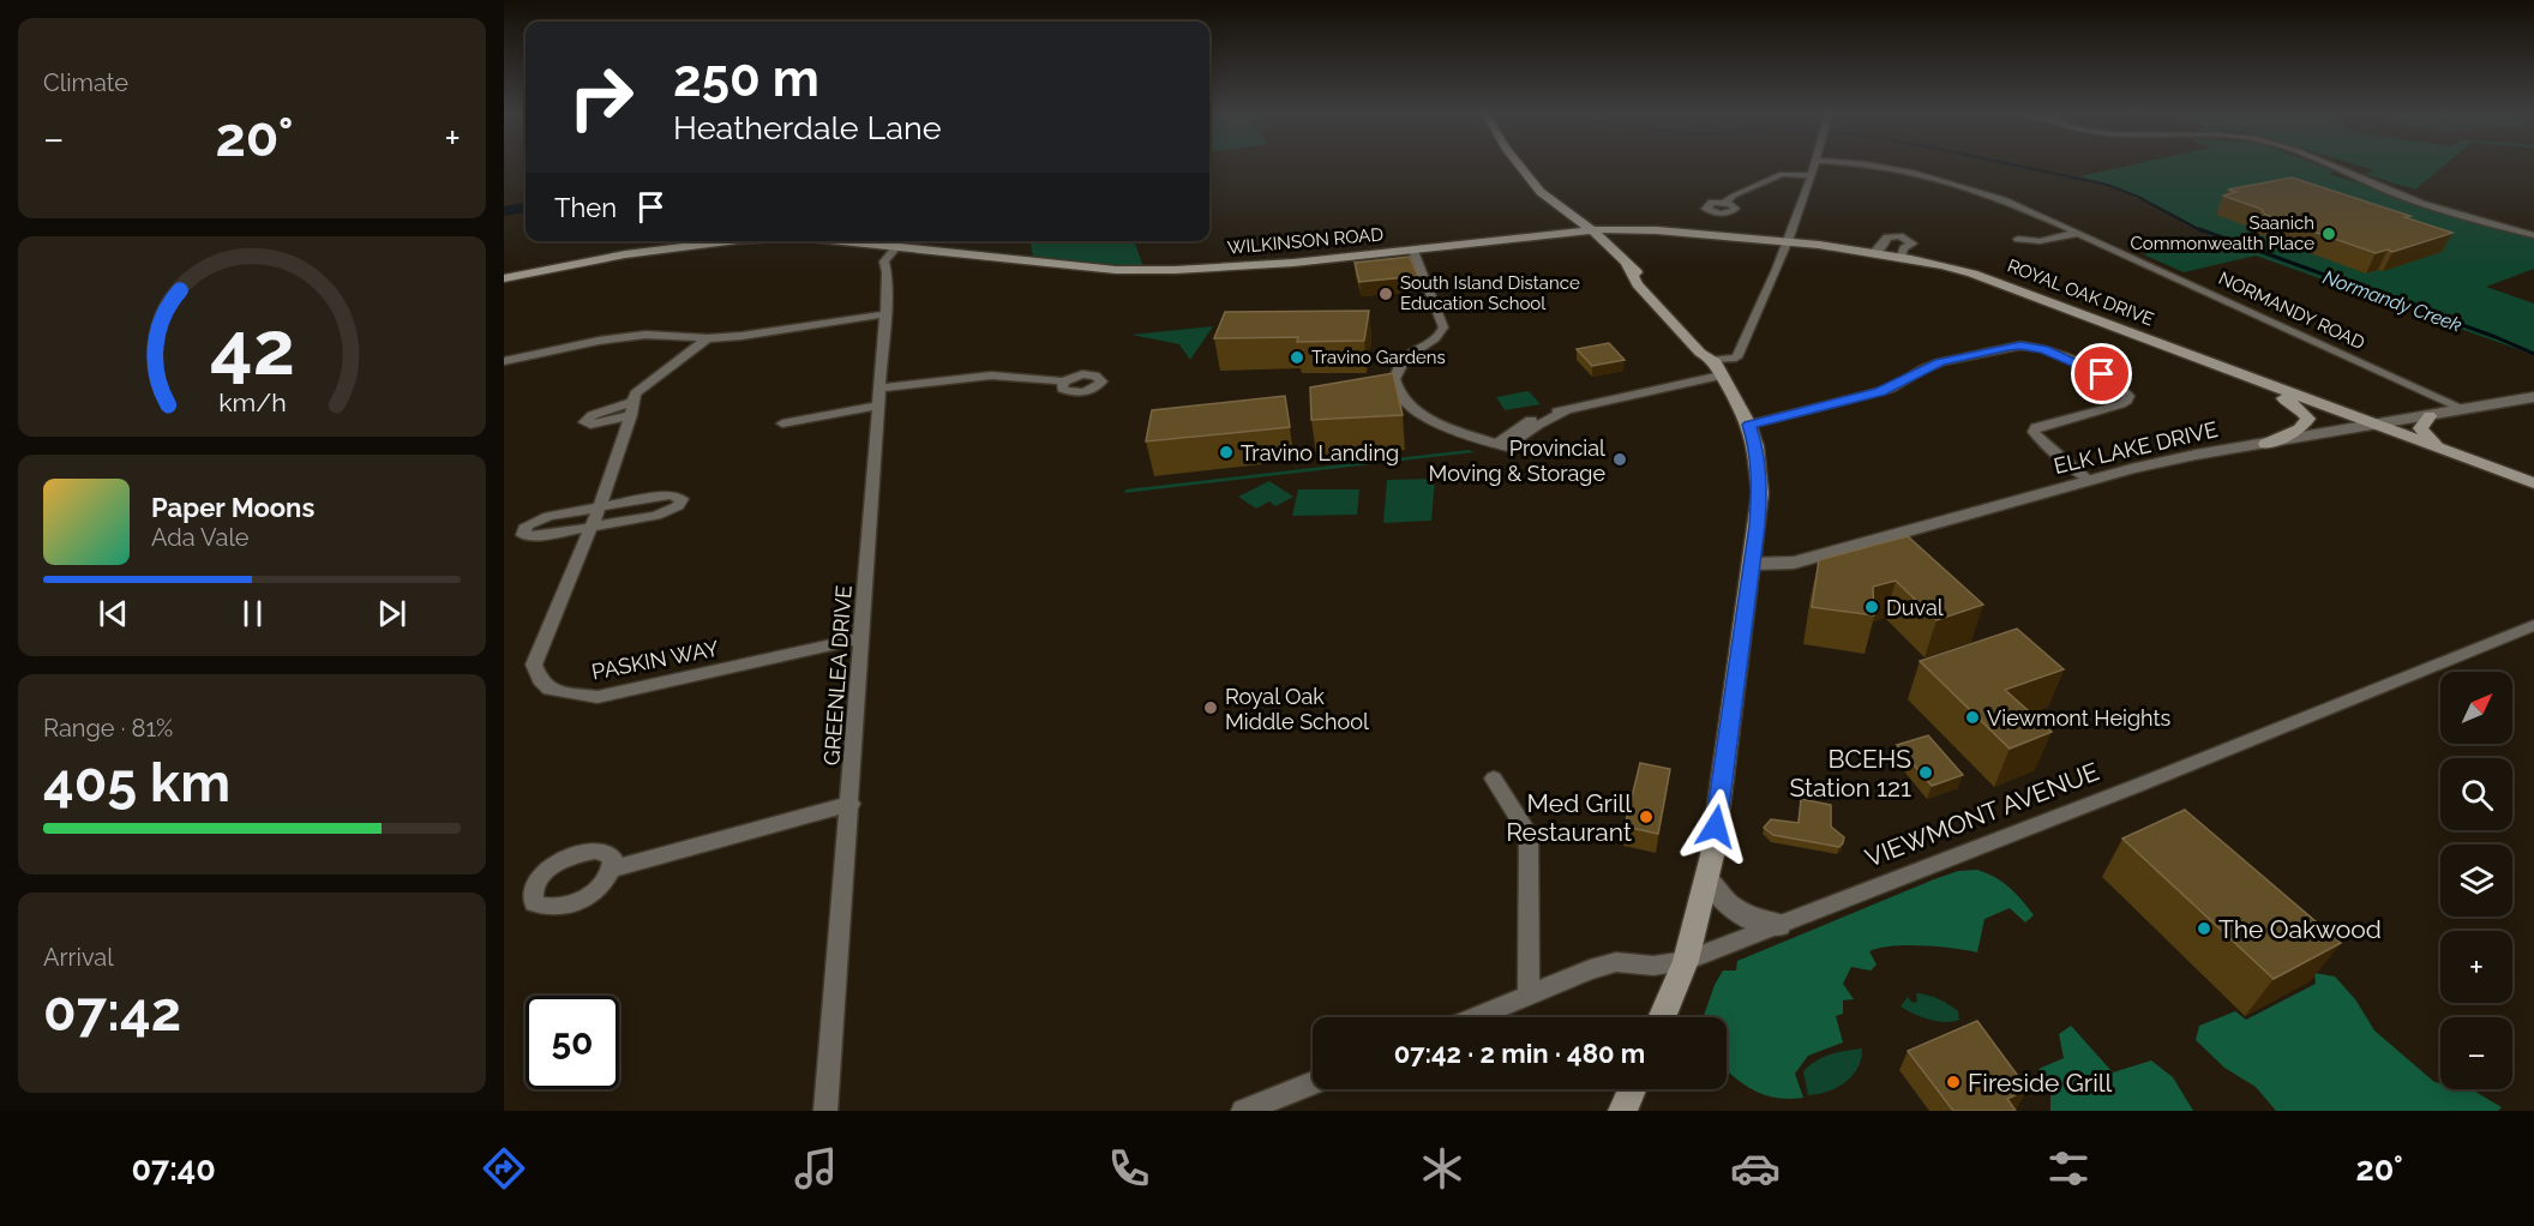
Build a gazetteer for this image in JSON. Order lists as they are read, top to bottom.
{
  "streets": {
    "main road": ["WILKINSON ROAD", "ROYAL OAK DRIVE"],
    "street": [
      "NORMANDY ROAD",
      "ELK LAKE DRIVE",
      "PASKIN WAY",
      "GREENLEA DRIVE",
      "VIEWMONT AVENUE"
    ]
  },
  "crossings": [
    ["WILKINSON ROAD", "ROYAL OAK DRIVE"],
    ["WILKINSON ROAD", "GREENLEA DRIVE"],
    ["ROYAL OAK DRIVE", "ELK LAKE DRIVE"],
    ["NORMANDY ROAD", "ELK LAKE DRIVE"],
    ["PASKIN WAY", "GREENLEA DRIVE"]
  ],
  "water": ["Normandy Creek"],
  "places": [
    "Saanich Commonwealth Place",
    "South Island Distance Education School",
    "Travino Gardens",
    "Travino Landing",
    "Provincial Moving & Storage",
    "Duval",
    "Royal Oak Middle School",
    "Viewmont Heights",
    "BCEHS Station 121",
    "Med Grill Restaurant",
    "The Oakwood",
    "Fireside Grill"
  ],
  "north": "top right",
  "page": {
    "tile": [
      "Climate",
      ["Range · 81%", "405 km"],
      ["Arrival", "07:42"]
    ],
    "turn": ["250 m", "Heatherdale Lane"],
    "heat": ["−", "20°", "+"],
    "then": "Then",
    "song": ["Paper Moons", "Ada Vale"],
    "map_buttons": ["+", "−"],
    "limit": "50",
    "trip": "07:42 · 2 min · 480 m",
    "tabs": ["07:40", "20°"],
    "gauge": ["42", "km/h"]
  }
}
